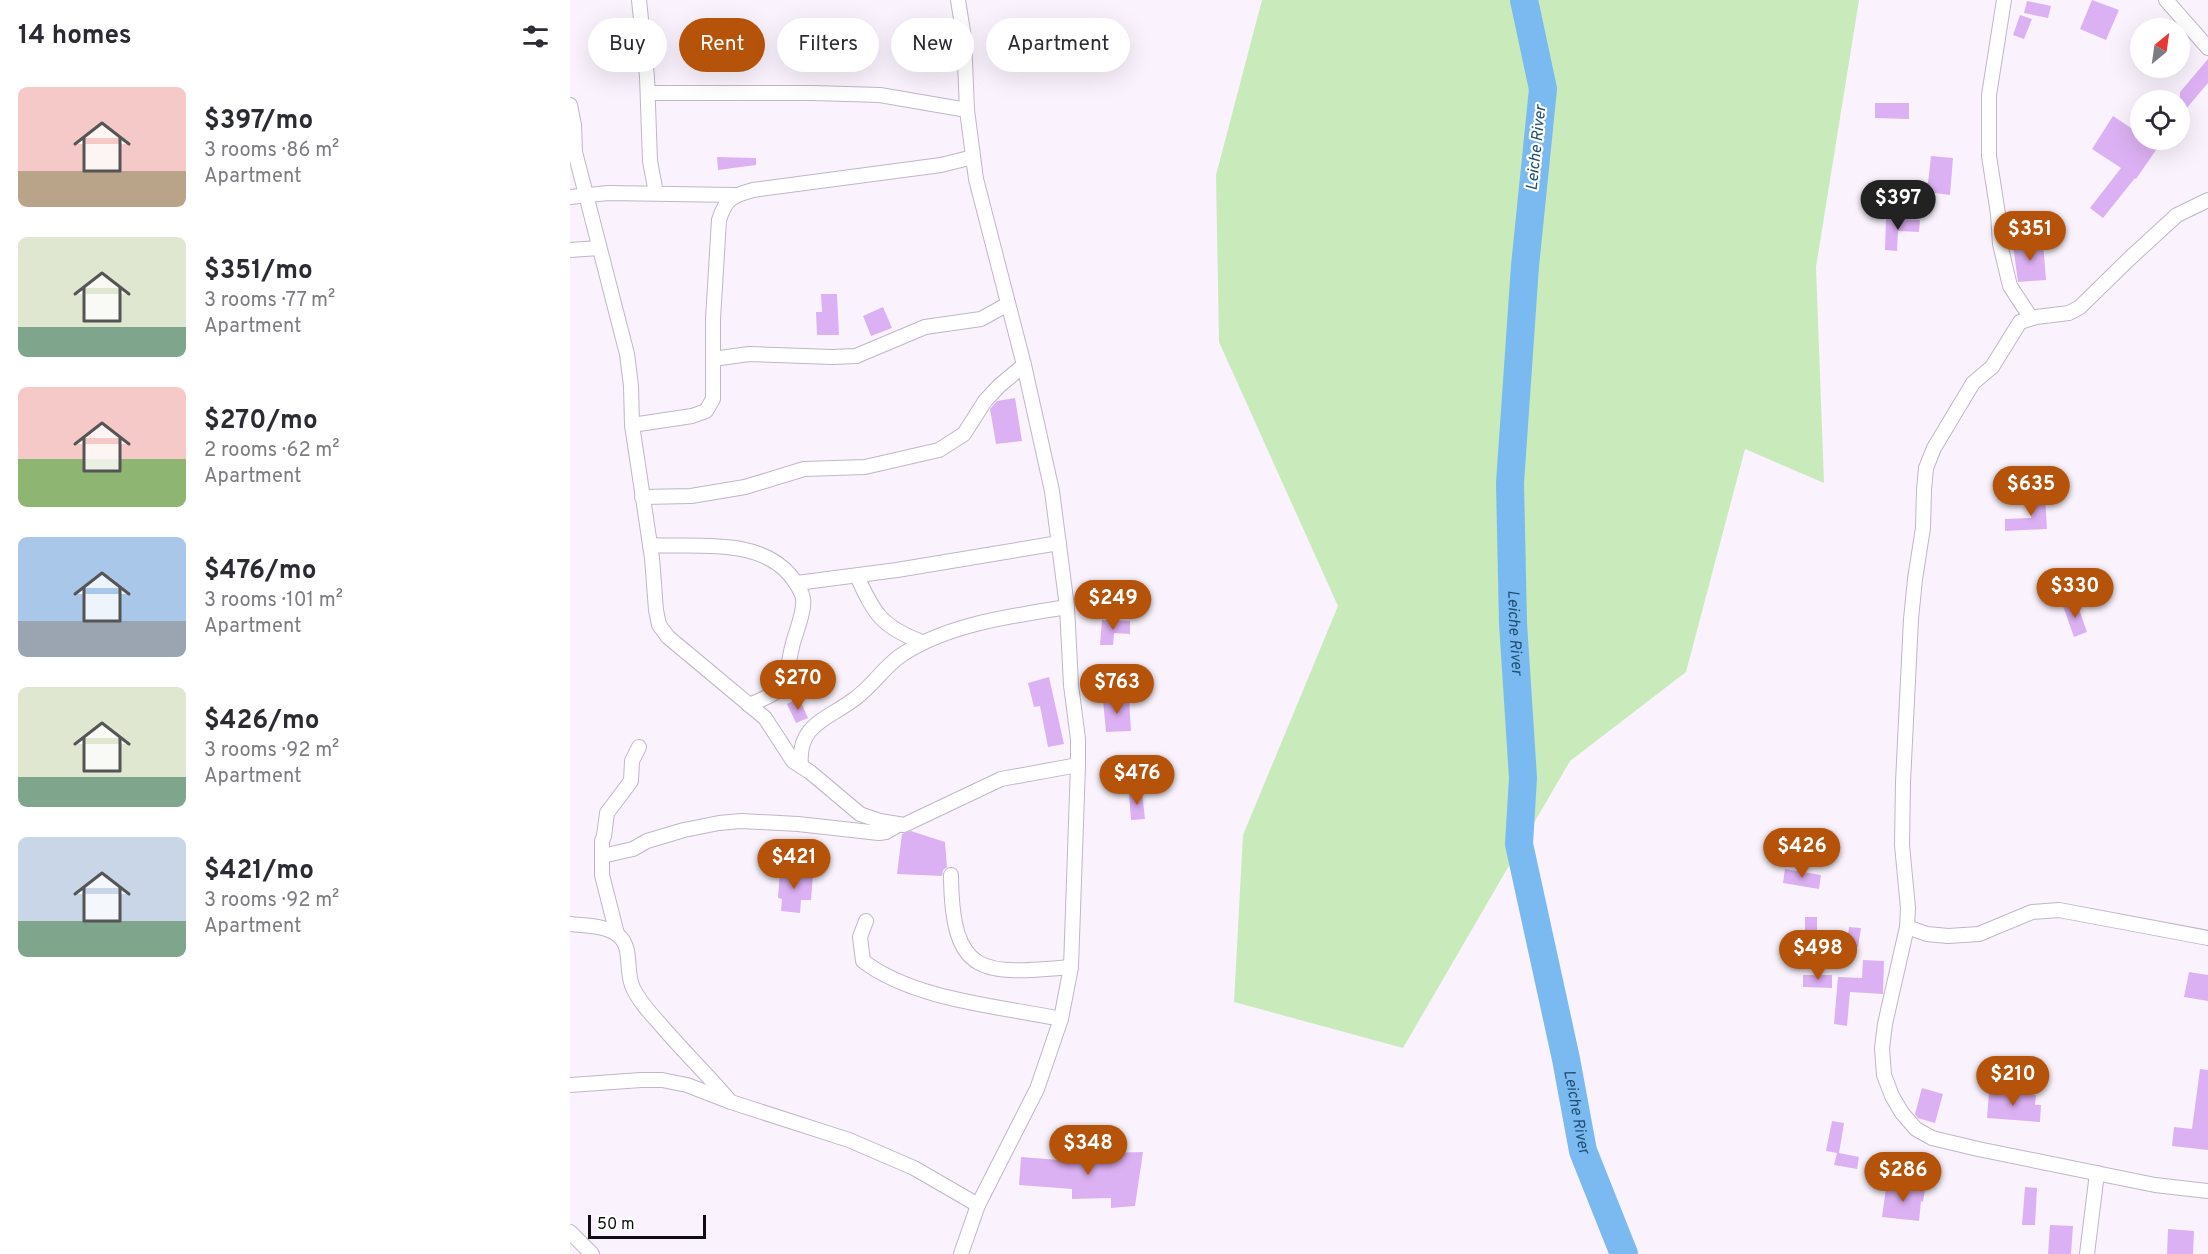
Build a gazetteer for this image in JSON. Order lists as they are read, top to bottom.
{
  "water": ["Leiche River"],
  "scale_bar": "50 m",
  "north": "top right",
  "page": {
    "heading": "14 homes",
    "chip": [
      "Buy",
      "Rent",
      "Filters",
      "New",
      "Apartment"
    ],
    "list": [
      {
        "name": "$397/mo",
        "note": "3 rooms · 86 m² · Apartment"
      },
      {
        "name": "$351/mo",
        "note": "3 rooms · 77 m² · Apartment"
      },
      {
        "name": "$270/mo",
        "note": "2 rooms · 62 m² · Apartment"
      },
      {
        "name": "$476/mo",
        "note": "3 rooms · 101 m² · Apartment"
      },
      {
        "name": "$426/mo",
        "note": "3 rooms · 92 m² · Apartment"
      },
      {
        "name": "$421/mo",
        "note": "3 rooms · 92 m² · Apartment"
      }
    ],
    "price": [
      "$397",
      "$351",
      "$635",
      "$330",
      "$249",
      "$270",
      "$763",
      "$476",
      "$426",
      "$421",
      "$498",
      "$210",
      "$348",
      "$286"
    ],
    "scale": "50 m"
  }
}
